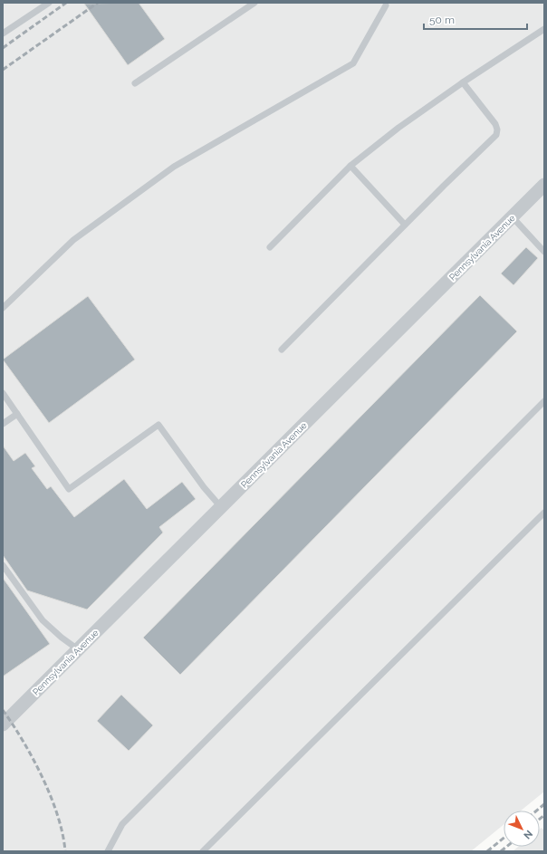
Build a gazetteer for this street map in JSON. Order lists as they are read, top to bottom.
{
  "streets": {
    "street": ["Pennsylvania Avenue"]
  },
  "scale_bar": "50 m",
  "north": "bottom right"
}
